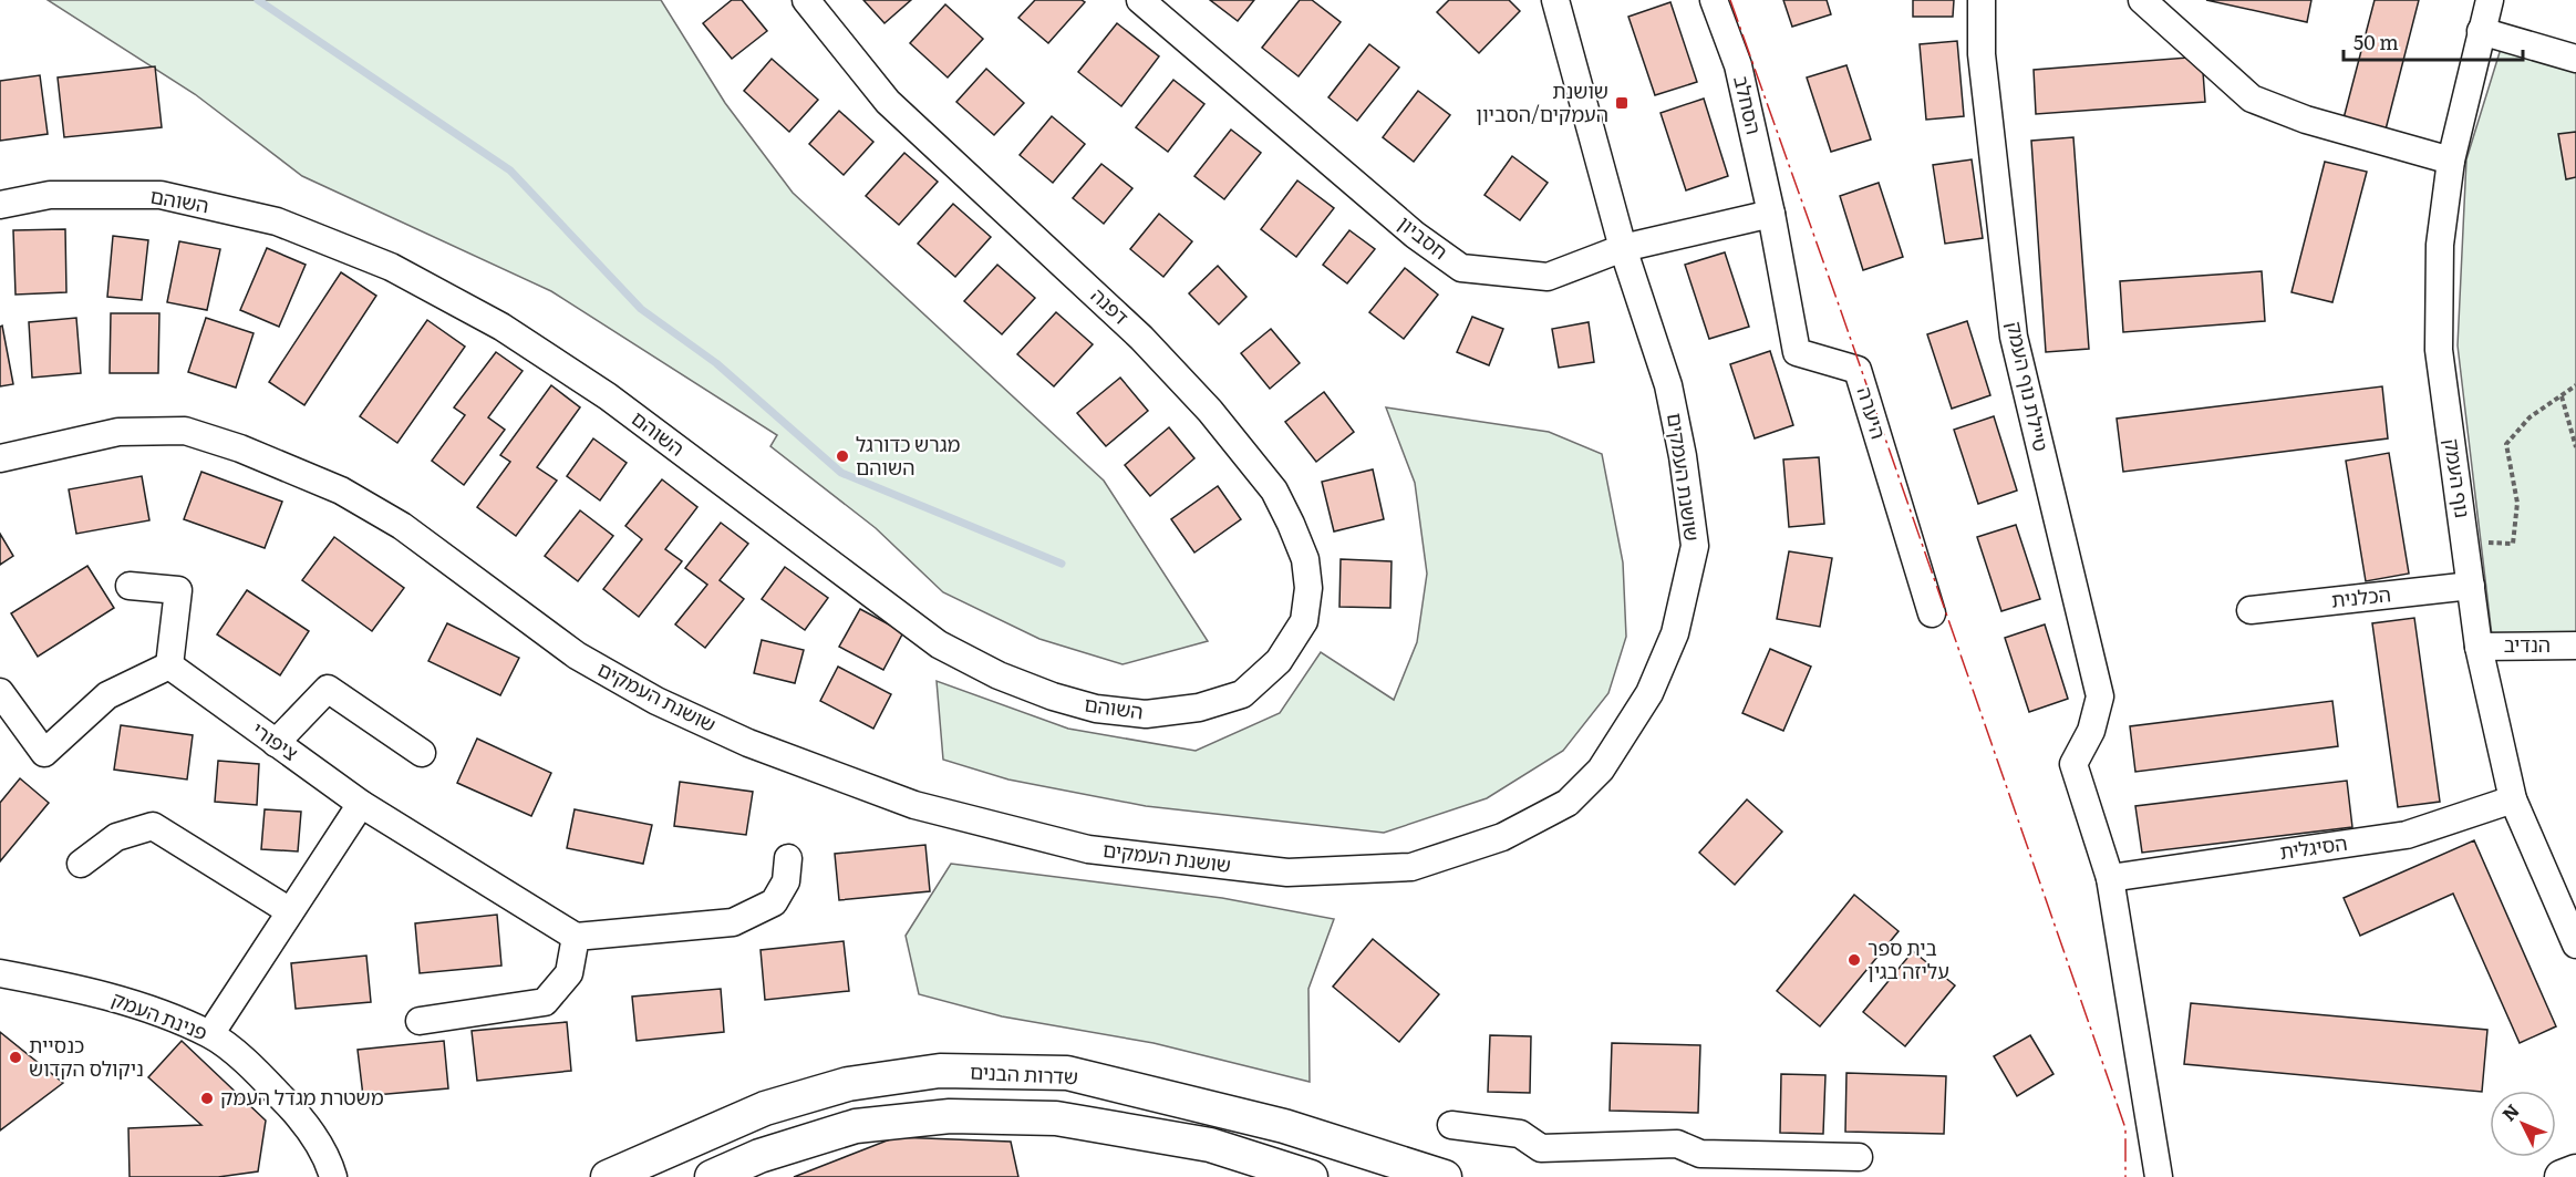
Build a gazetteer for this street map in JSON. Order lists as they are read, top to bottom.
{
  "streets": {
    "main road": ["שדרות הבנים"],
    "street": [
      "הסחלב",
      "השוהם",
      "חסביון",
      "דפנה",
      "טיילת נוף העמק",
      "היערה",
      "שושנת העמקים",
      "נוף העמק",
      "הכלנית",
      "הנדיב",
      "ציפורי",
      "הסיגלית",
      "פנינת העמק"
    ]
  },
  "crossings": [
    ["הסחלב", "חסביון"],
    ["הסחלב", "היערה"],
    ["השוהם", "דפנה"],
    ["חסביון", "היערה"],
    ["חסביון", "שושנת העמקים"],
    ["טיילת נוף העמק", "הסיגלית"],
    ["נוף העמק", "הכלנית"],
    ["נוף העמק", "הנדיב"],
    ["נוף העמק", "הסיגלית"]
  ],
  "places": {
    "transit": ["שושנת העמקים/הסביון"],
    "other": [
      "מגרש כדורגל השוהם",
      "בית ספר עליזה בגין",
      "כנסיית ניקולס הקדוש",
      "משטרת מגדל העמק"
    ]
  },
  "scale_bar": "50 m",
  "north": "top left"
}
